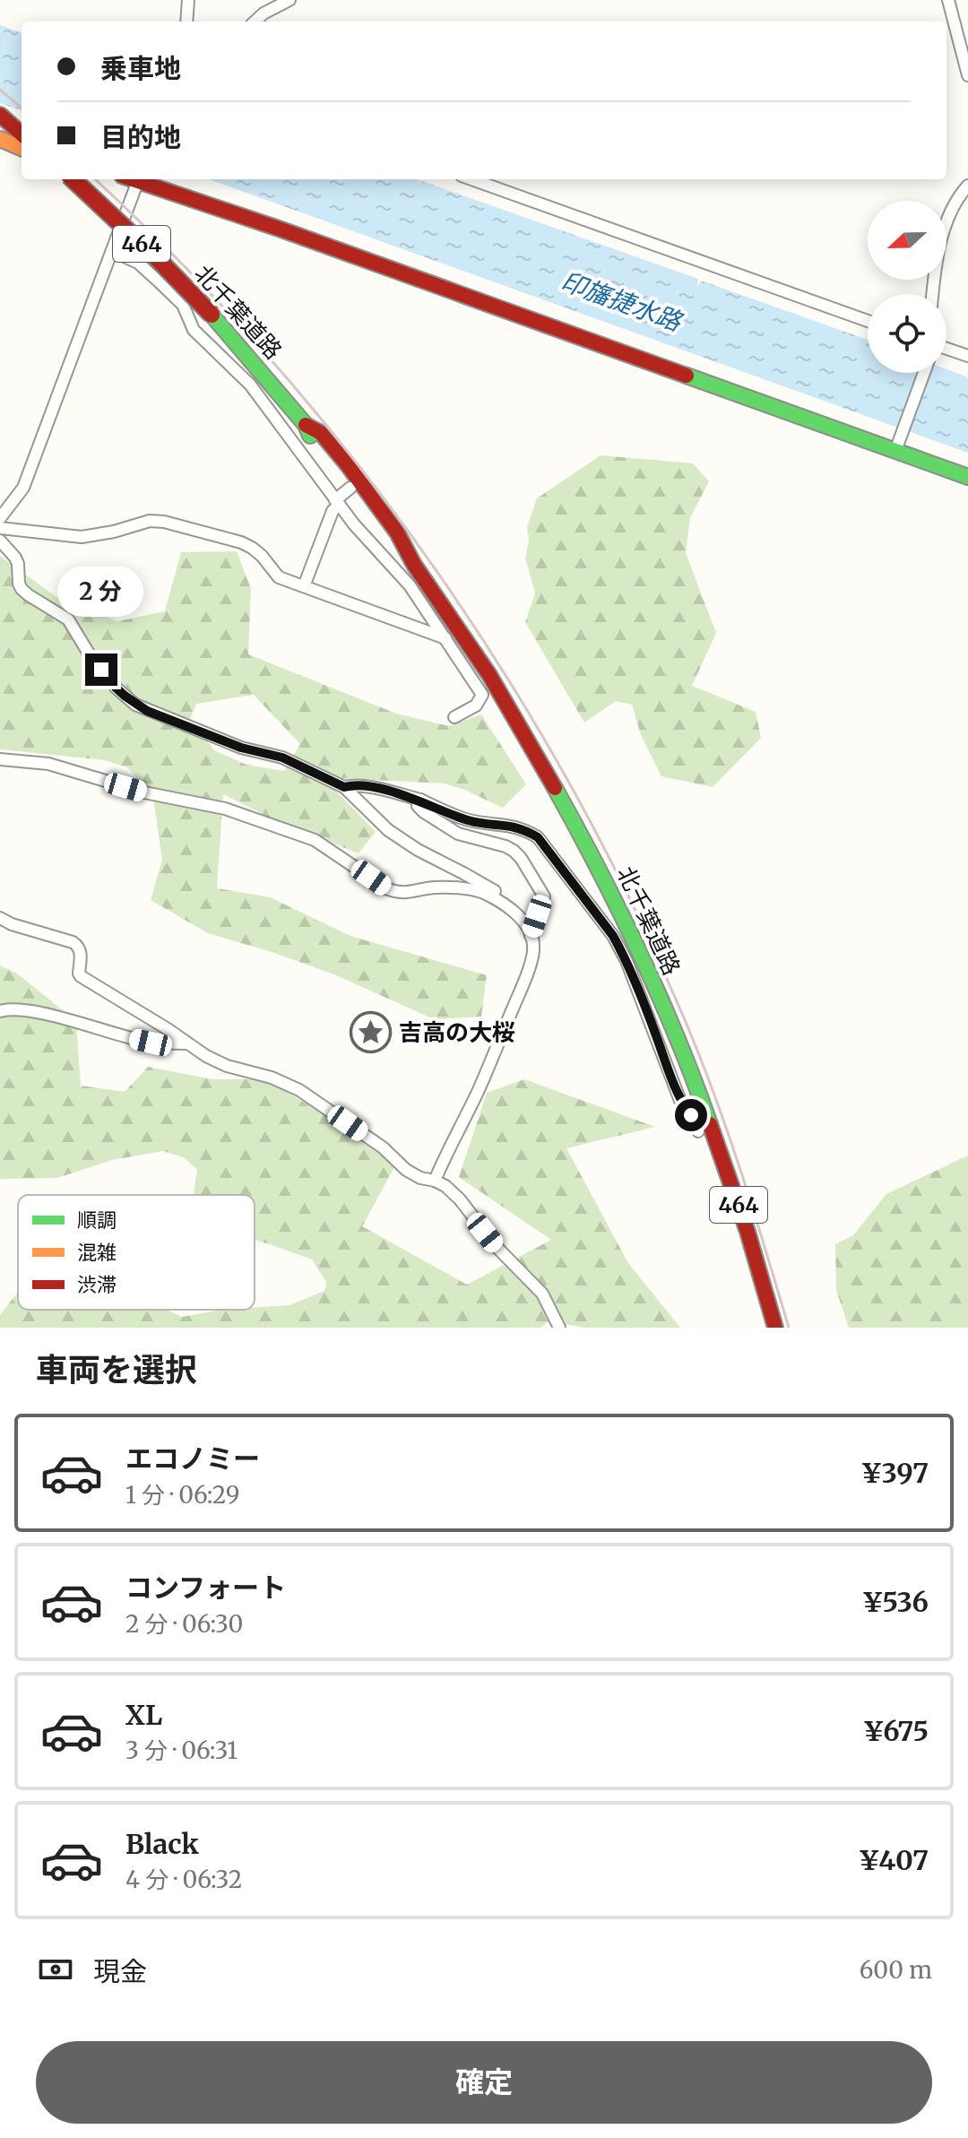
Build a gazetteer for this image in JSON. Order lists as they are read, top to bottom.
{
  "streets": {
    "main road": ["464", "北千葉道路"]
  },
  "water": ["印旛捷水路"],
  "places": {
    "place": ["吉高の大桜"]
  },
  "legend": ["順調", "混雑", "渋滞"],
  "north": "left",
  "page": {
    "banner": ["乗車地", "目的地"],
    "bubble": "2 分",
    "heading": "車両を選択",
    "list": [
      {
        "name": "エコノミー",
        "note": "1 分 · 06:29",
        "value": "¥397"
      },
      {
        "name": "コンフォート",
        "note": "2 分 · 06:30",
        "value": "¥536"
      },
      {
        "name": "XL",
        "note": "3 分 · 06:31",
        "value": "¥675"
      },
      {
        "name": "Black",
        "note": "4 分 · 06:32",
        "value": "¥407"
      }
    ],
    "pay": ["現金", "600 m"],
    "buttons": "確定"
  }
}
